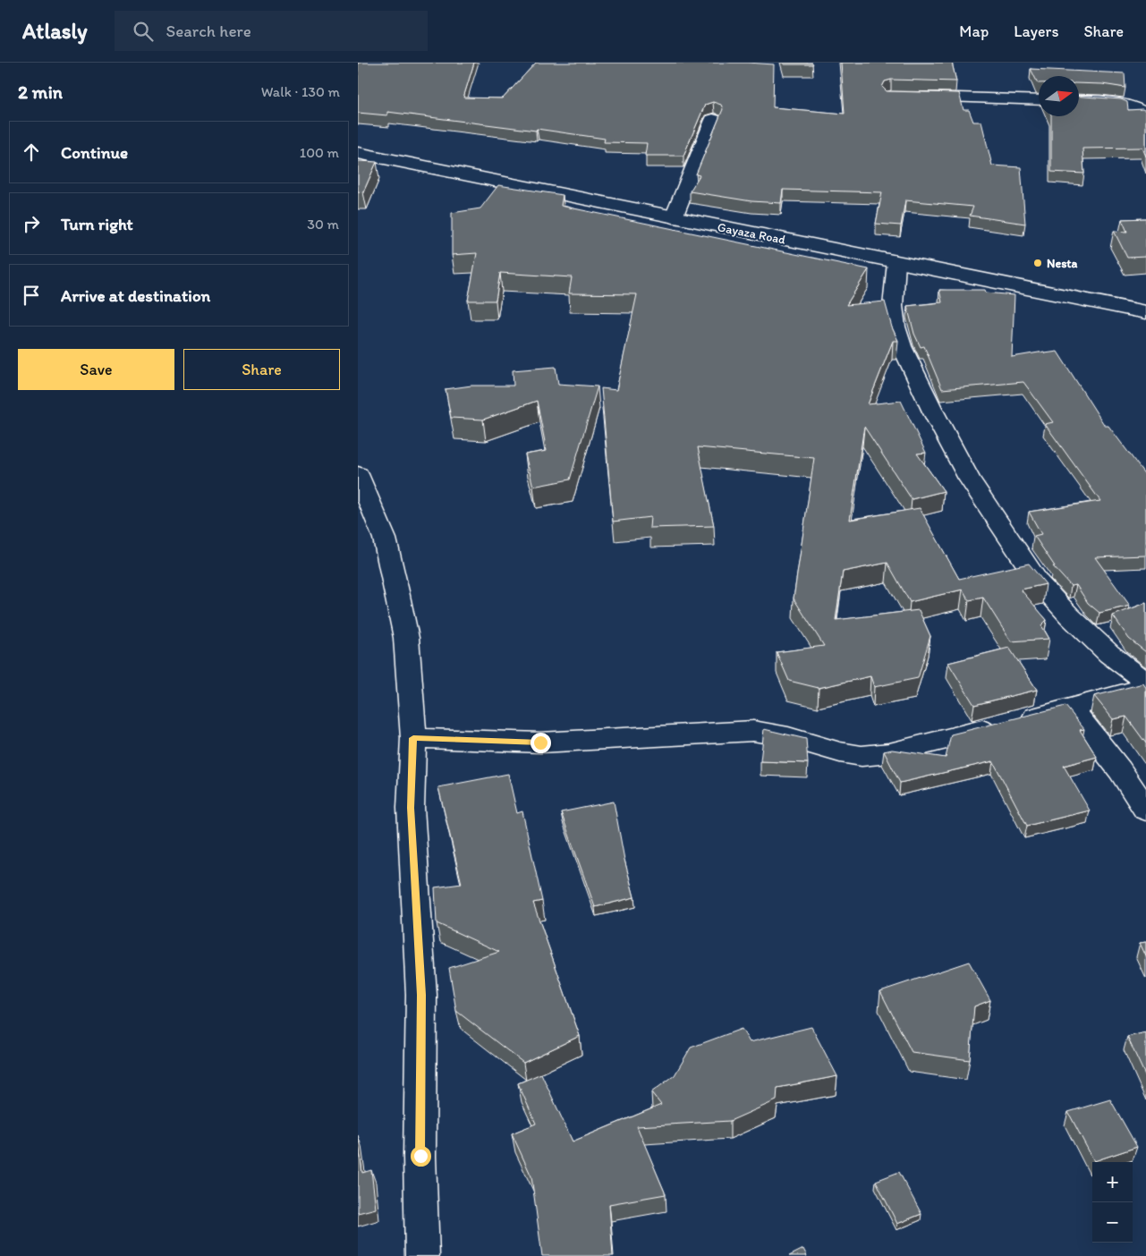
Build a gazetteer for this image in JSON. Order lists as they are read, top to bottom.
{
  "streets": {
    "street": ["Gayaza Road"]
  },
  "places": ["Nesta"],
  "north": "right",
  "page": {
    "header": "Atlasly",
    "search": "Search here",
    "nav": ["Map", "Layers", "Share"],
    "heading": ["2 min", "Walk · 130 m"],
    "list": [
      ["Continue", "100 m"],
      ["Turn right", "30 m"],
      "Arrive at destination"
    ],
    "buttons": ["Save", "Share"],
    "map_buttons": ["+", "−"]
  }
}
